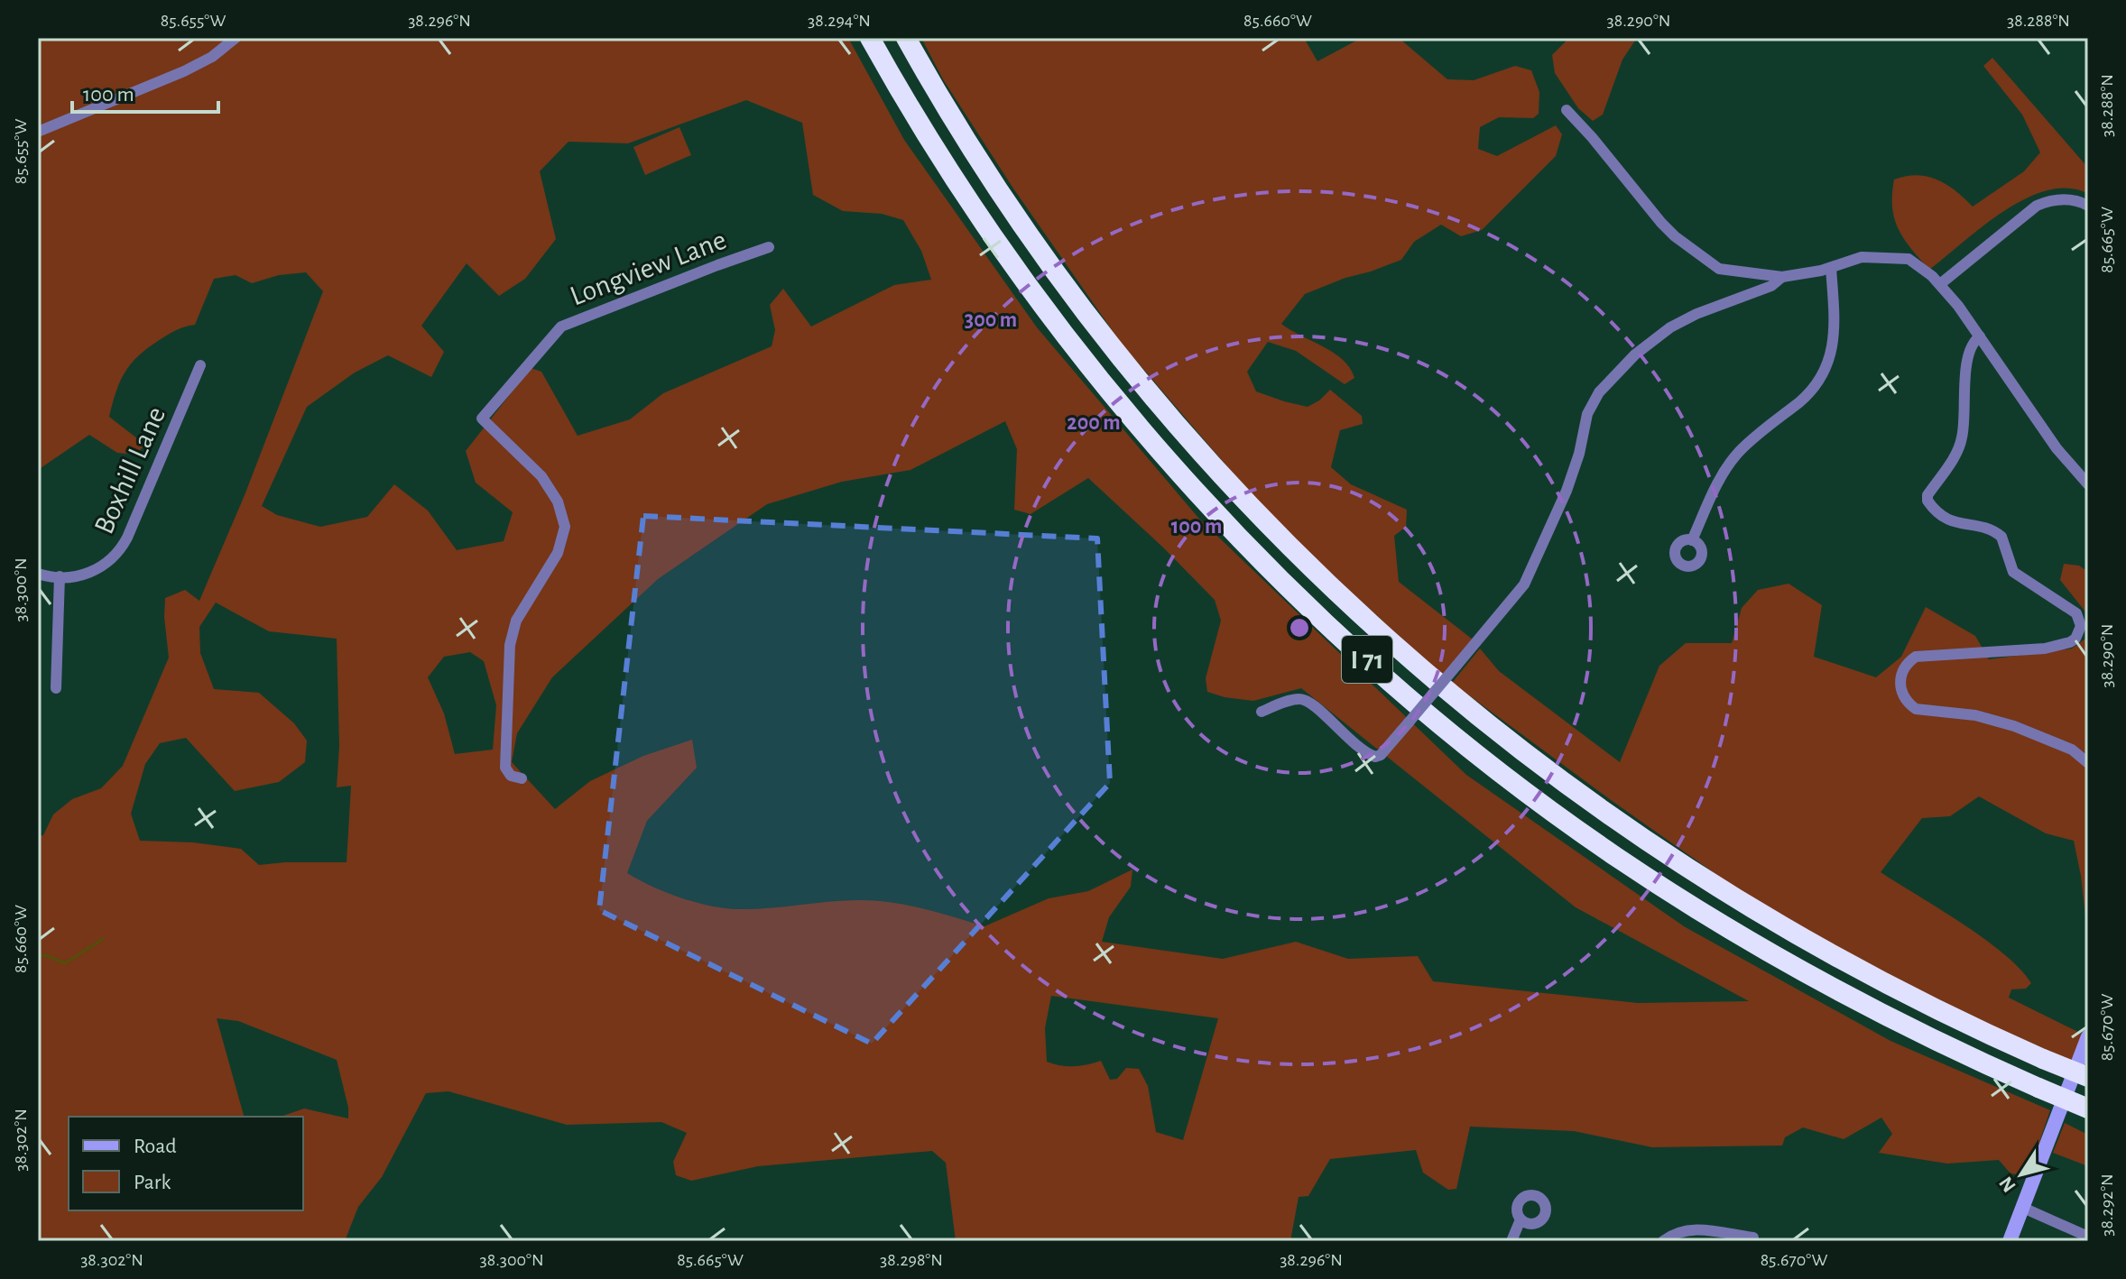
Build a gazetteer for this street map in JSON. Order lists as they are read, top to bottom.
{
  "streets": {
    "highway": ["I 71"],
    "street": ["Longview Lane", "Boxhill Lane"]
  },
  "legend": ["Road", "Park"],
  "scale_bar": "100 m",
  "north": "bottom left",
  "coordinates": [
    "85.655°W",
    "38.296°N",
    "38.294°N",
    "85.660°W",
    "38.290°N",
    "38.288°N",
    "85.665°W",
    "38.300°N",
    "85.670°W",
    "38.302°N",
    "38.292°N",
    "38.298°N"
  ],
  "rings": ["300 m", "200 m", "100 m"]
}
